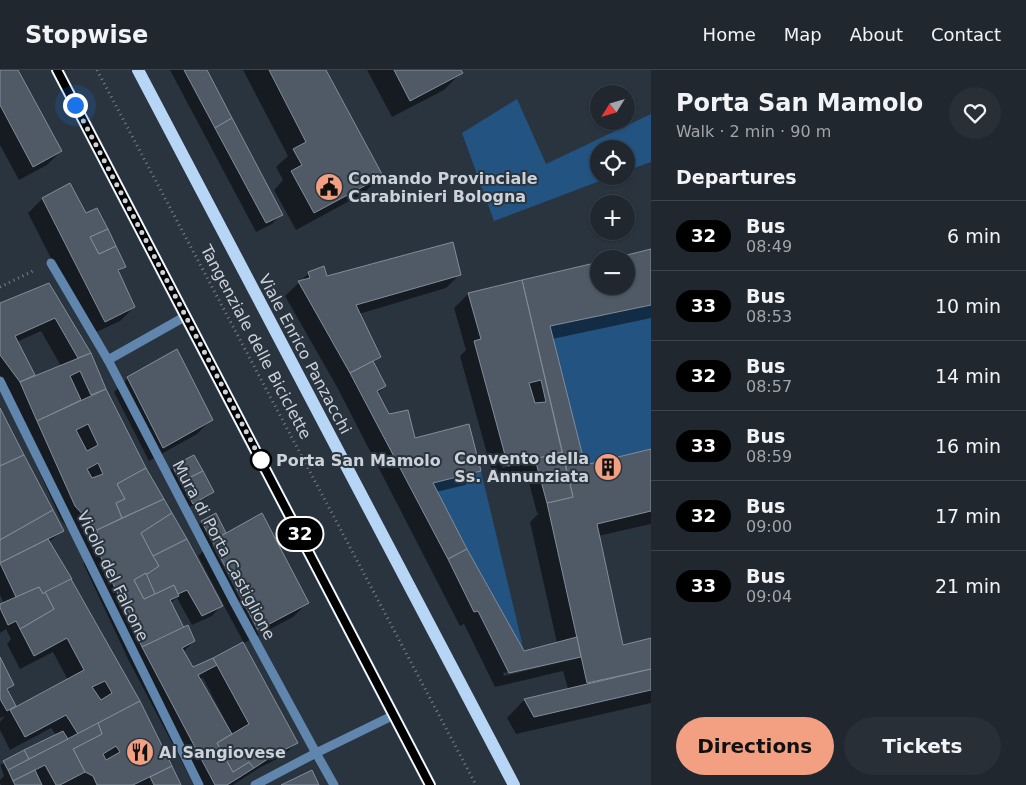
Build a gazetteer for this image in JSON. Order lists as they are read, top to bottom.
{
  "streets": {
    "main road": ["Viale Enrico Panzacchi"],
    "street": ["Mura di Porta Castiglione", "Vicolo del Falcone"],
    "path": ["Tangenziale delle Biciclette"]
  },
  "places": {
    "public building": ["Comando Provinciale Carabinieri Bologna"],
    "other": ["Porta San Mamolo"],
    "building": ["Convento della Ss. Annunziata"],
    "restaurant": ["Al Sangiovese"]
  },
  "lines": ["bus line 32"],
  "north": "bottom left",
  "page": {
    "header": "Stopwise",
    "nav": [
      "Home",
      "Map",
      "About",
      "Contact"
    ],
    "on_map": "32",
    "heading": [
      ["Porta San Mamolo", "Walk · 2 min · 90 m"],
      "Departures"
    ],
    "map_buttons": ["+", "−"],
    "list": [
      {
        "mark": "32",
        "name": "Bus",
        "note": "08:49",
        "value": "6 min"
      },
      {
        "mark": "33",
        "name": "Bus",
        "note": "08:53",
        "value": "10 min"
      },
      {
        "mark": "32",
        "name": "Bus",
        "note": "08:57",
        "value": "14 min"
      },
      {
        "mark": "33",
        "name": "Bus",
        "note": "08:59",
        "value": "16 min"
      },
      {
        "mark": "32",
        "name": "Bus",
        "note": "09:00",
        "value": "17 min"
      },
      {
        "mark": "33",
        "name": "Bus",
        "note": "09:04",
        "value": "21 min"
      }
    ],
    "buttons": ["Directions", "Tickets"]
  }
}
